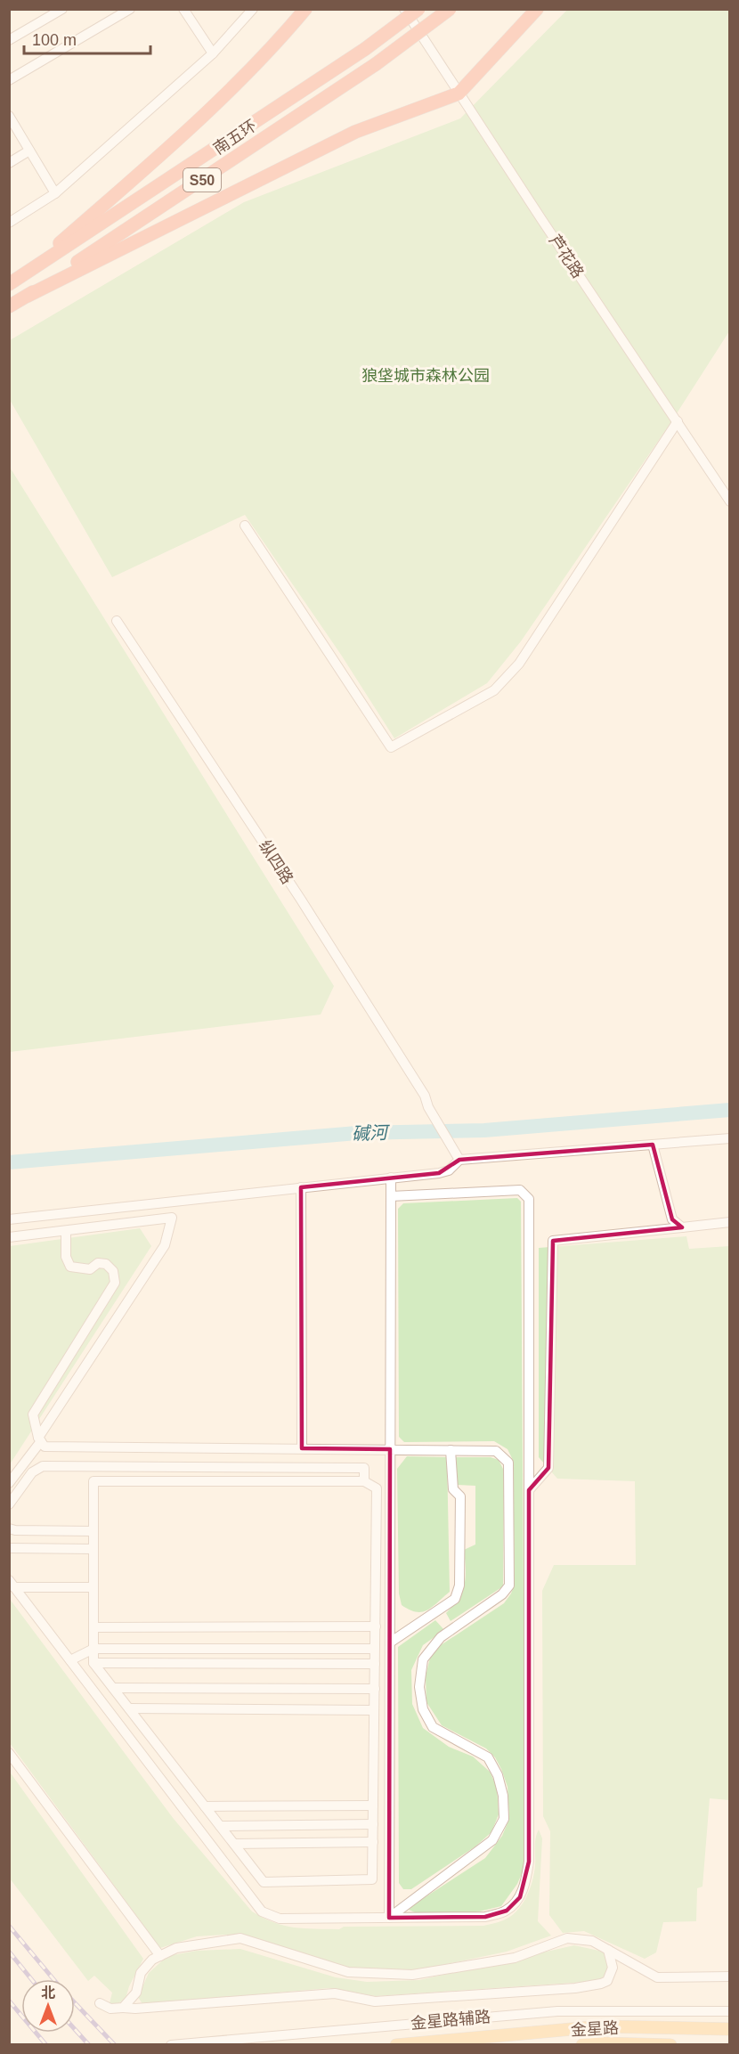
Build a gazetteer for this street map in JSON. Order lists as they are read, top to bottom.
{
  "streets": {
    "highway": ["南五环", "S50"],
    "main road": ["金星路"],
    "street": ["芦花路", "纵四路", "金星路辅路"]
  },
  "water": ["碱河"],
  "parks": ["狼垡城市森林公园"],
  "scale_bar": "100 m",
  "north": "top"
}
